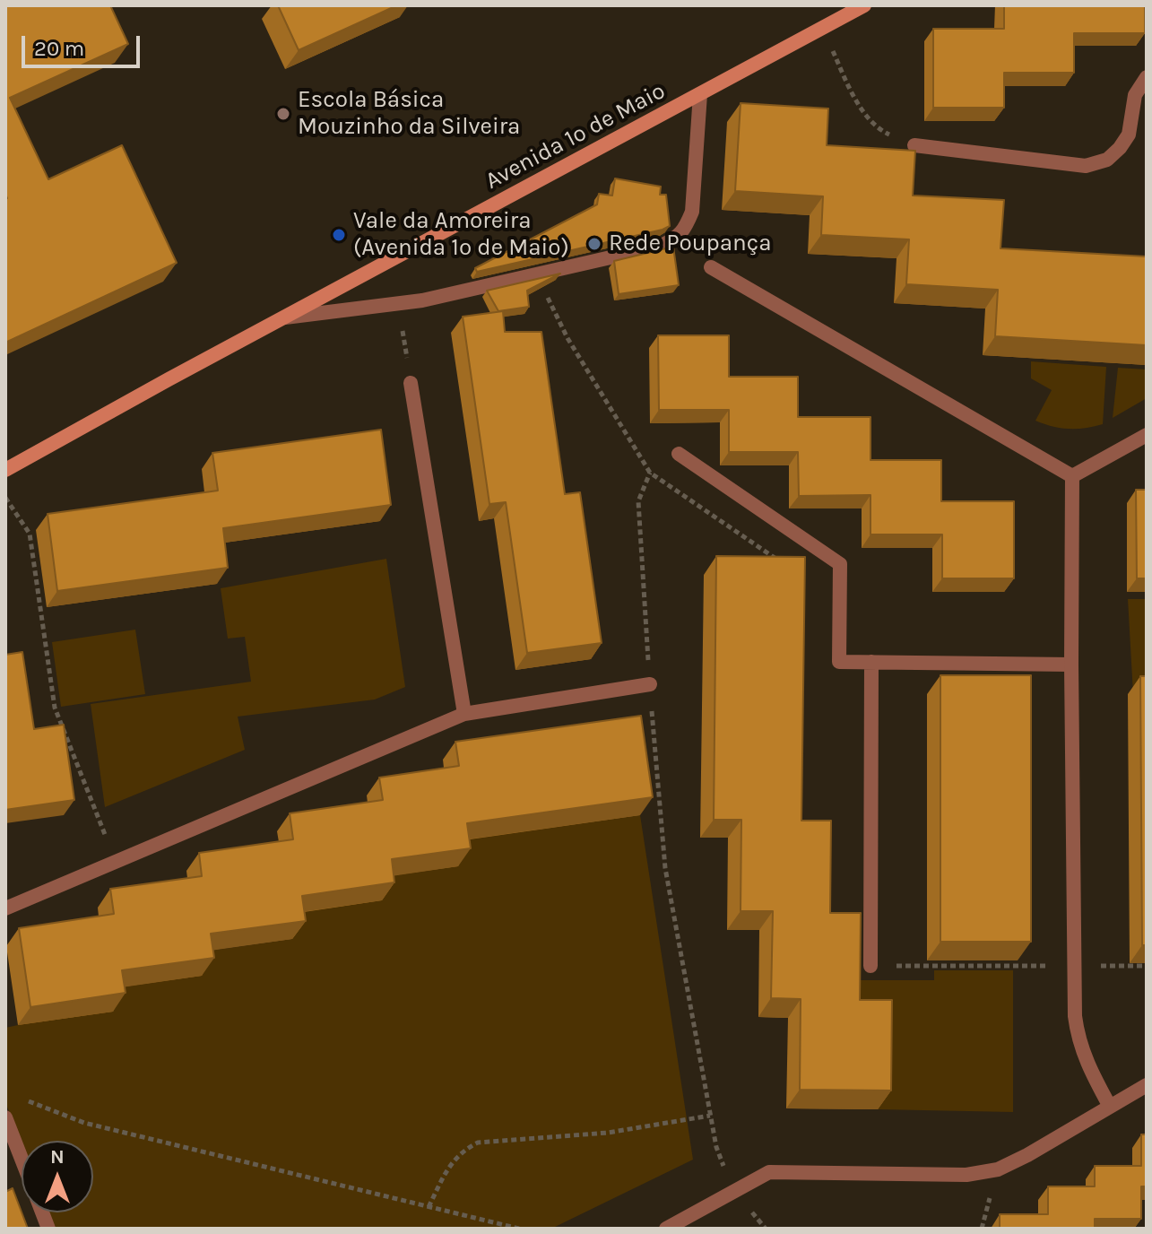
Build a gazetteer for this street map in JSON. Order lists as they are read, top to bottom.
{
  "streets": {
    "main road": ["Avenida 1º de Maio"]
  },
  "places": ["Escola Básica Mouzinho da Silveira", "Vale da Amoreira (Avenida 1º de Maio)", "Rede Poupança"],
  "scale_bar": "20 m",
  "north": "top"
}
